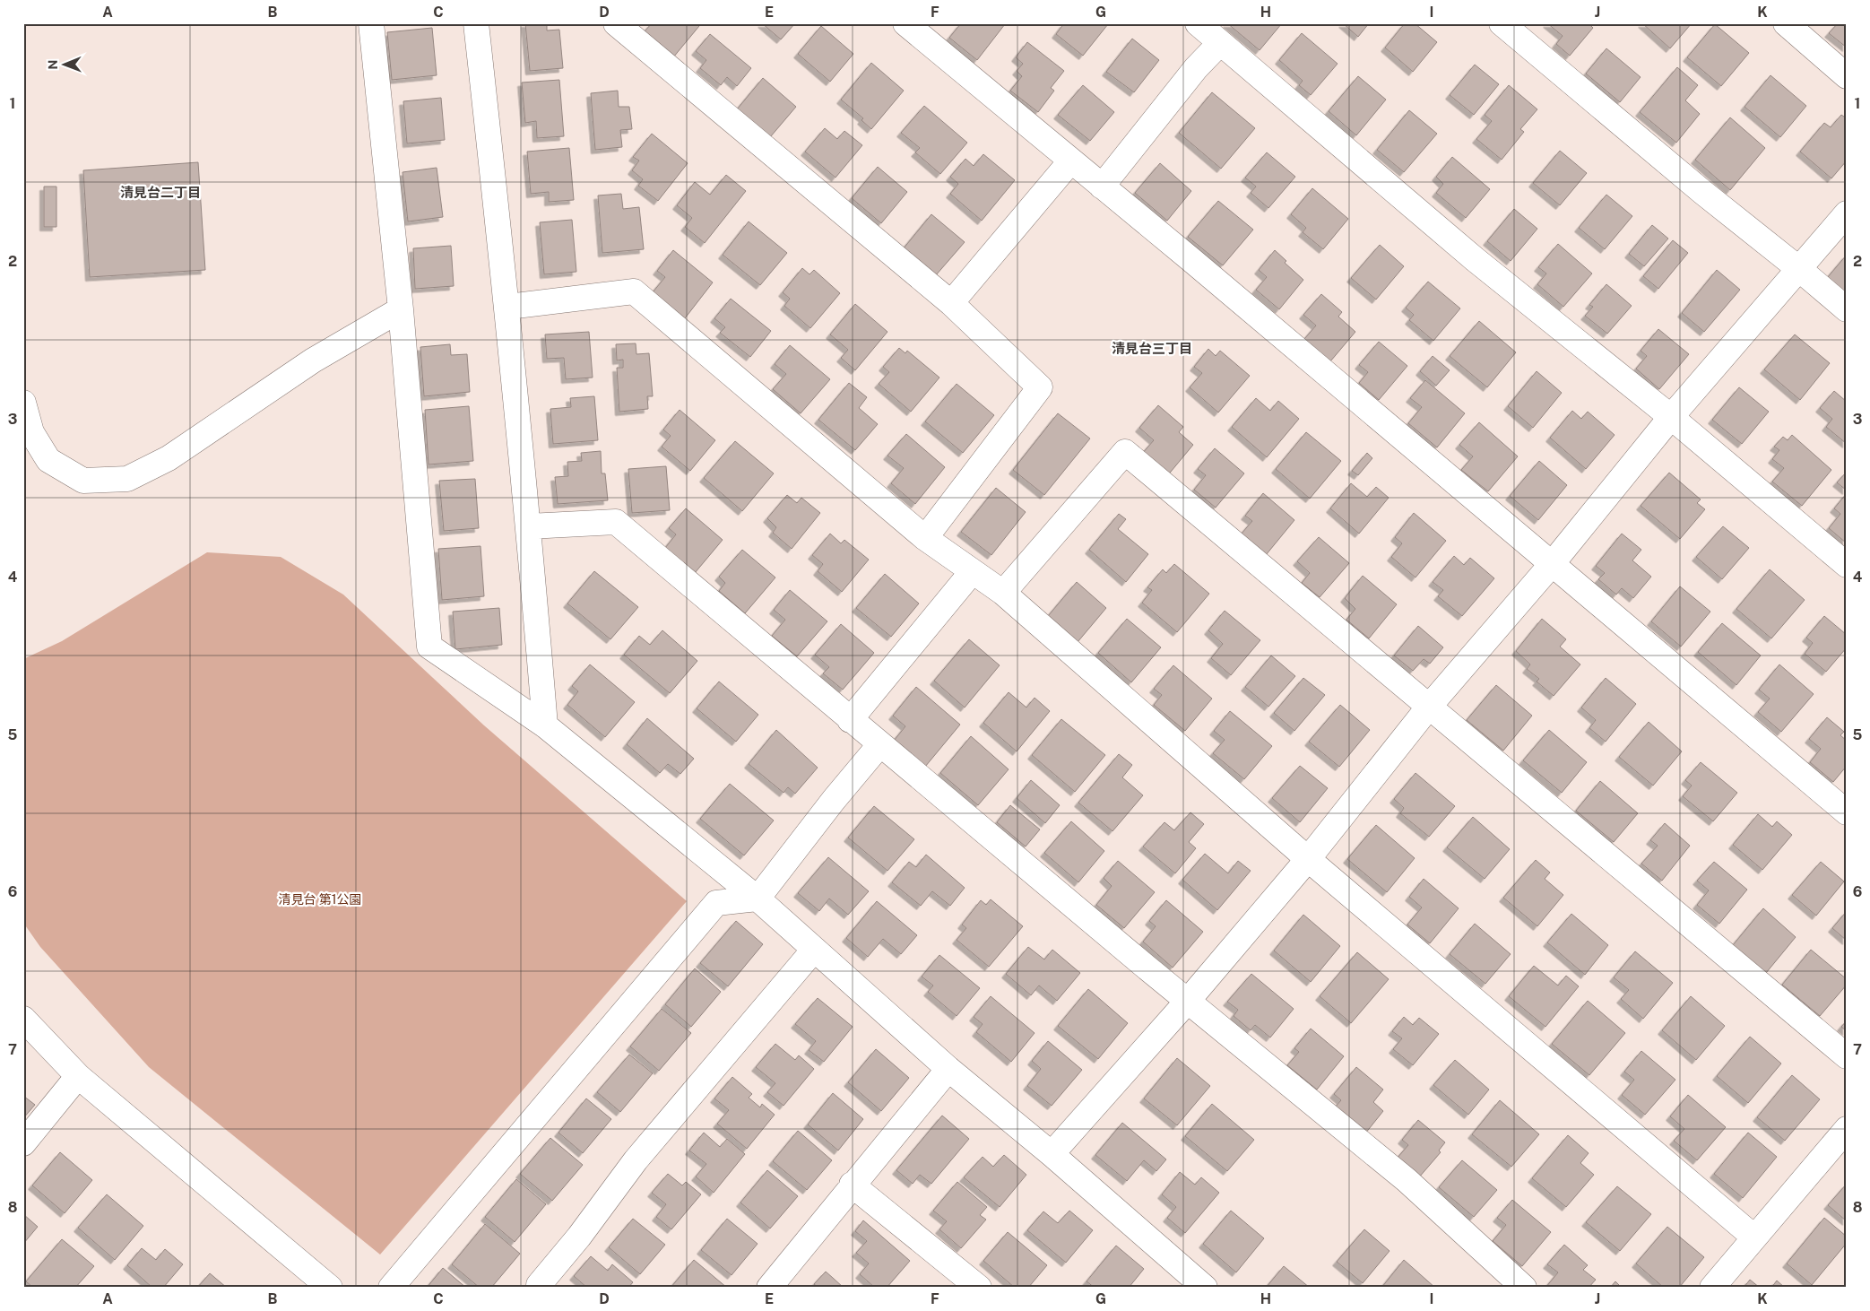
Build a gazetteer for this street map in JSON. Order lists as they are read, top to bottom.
{
  "districts": ["清見台二丁目", "清見台三丁目"],
  "parks": ["清見台 第1公園"],
  "north": "left",
  "grid": {
    "columns": [
      "A",
      "B",
      "C",
      "D",
      "E",
      "F",
      "G",
      "H",
      "I",
      "J",
      "K"
    ],
    "rows": [
      "1",
      "2",
      "3",
      "4",
      "5",
      "6",
      "7",
      "8"
    ]
  }
}
